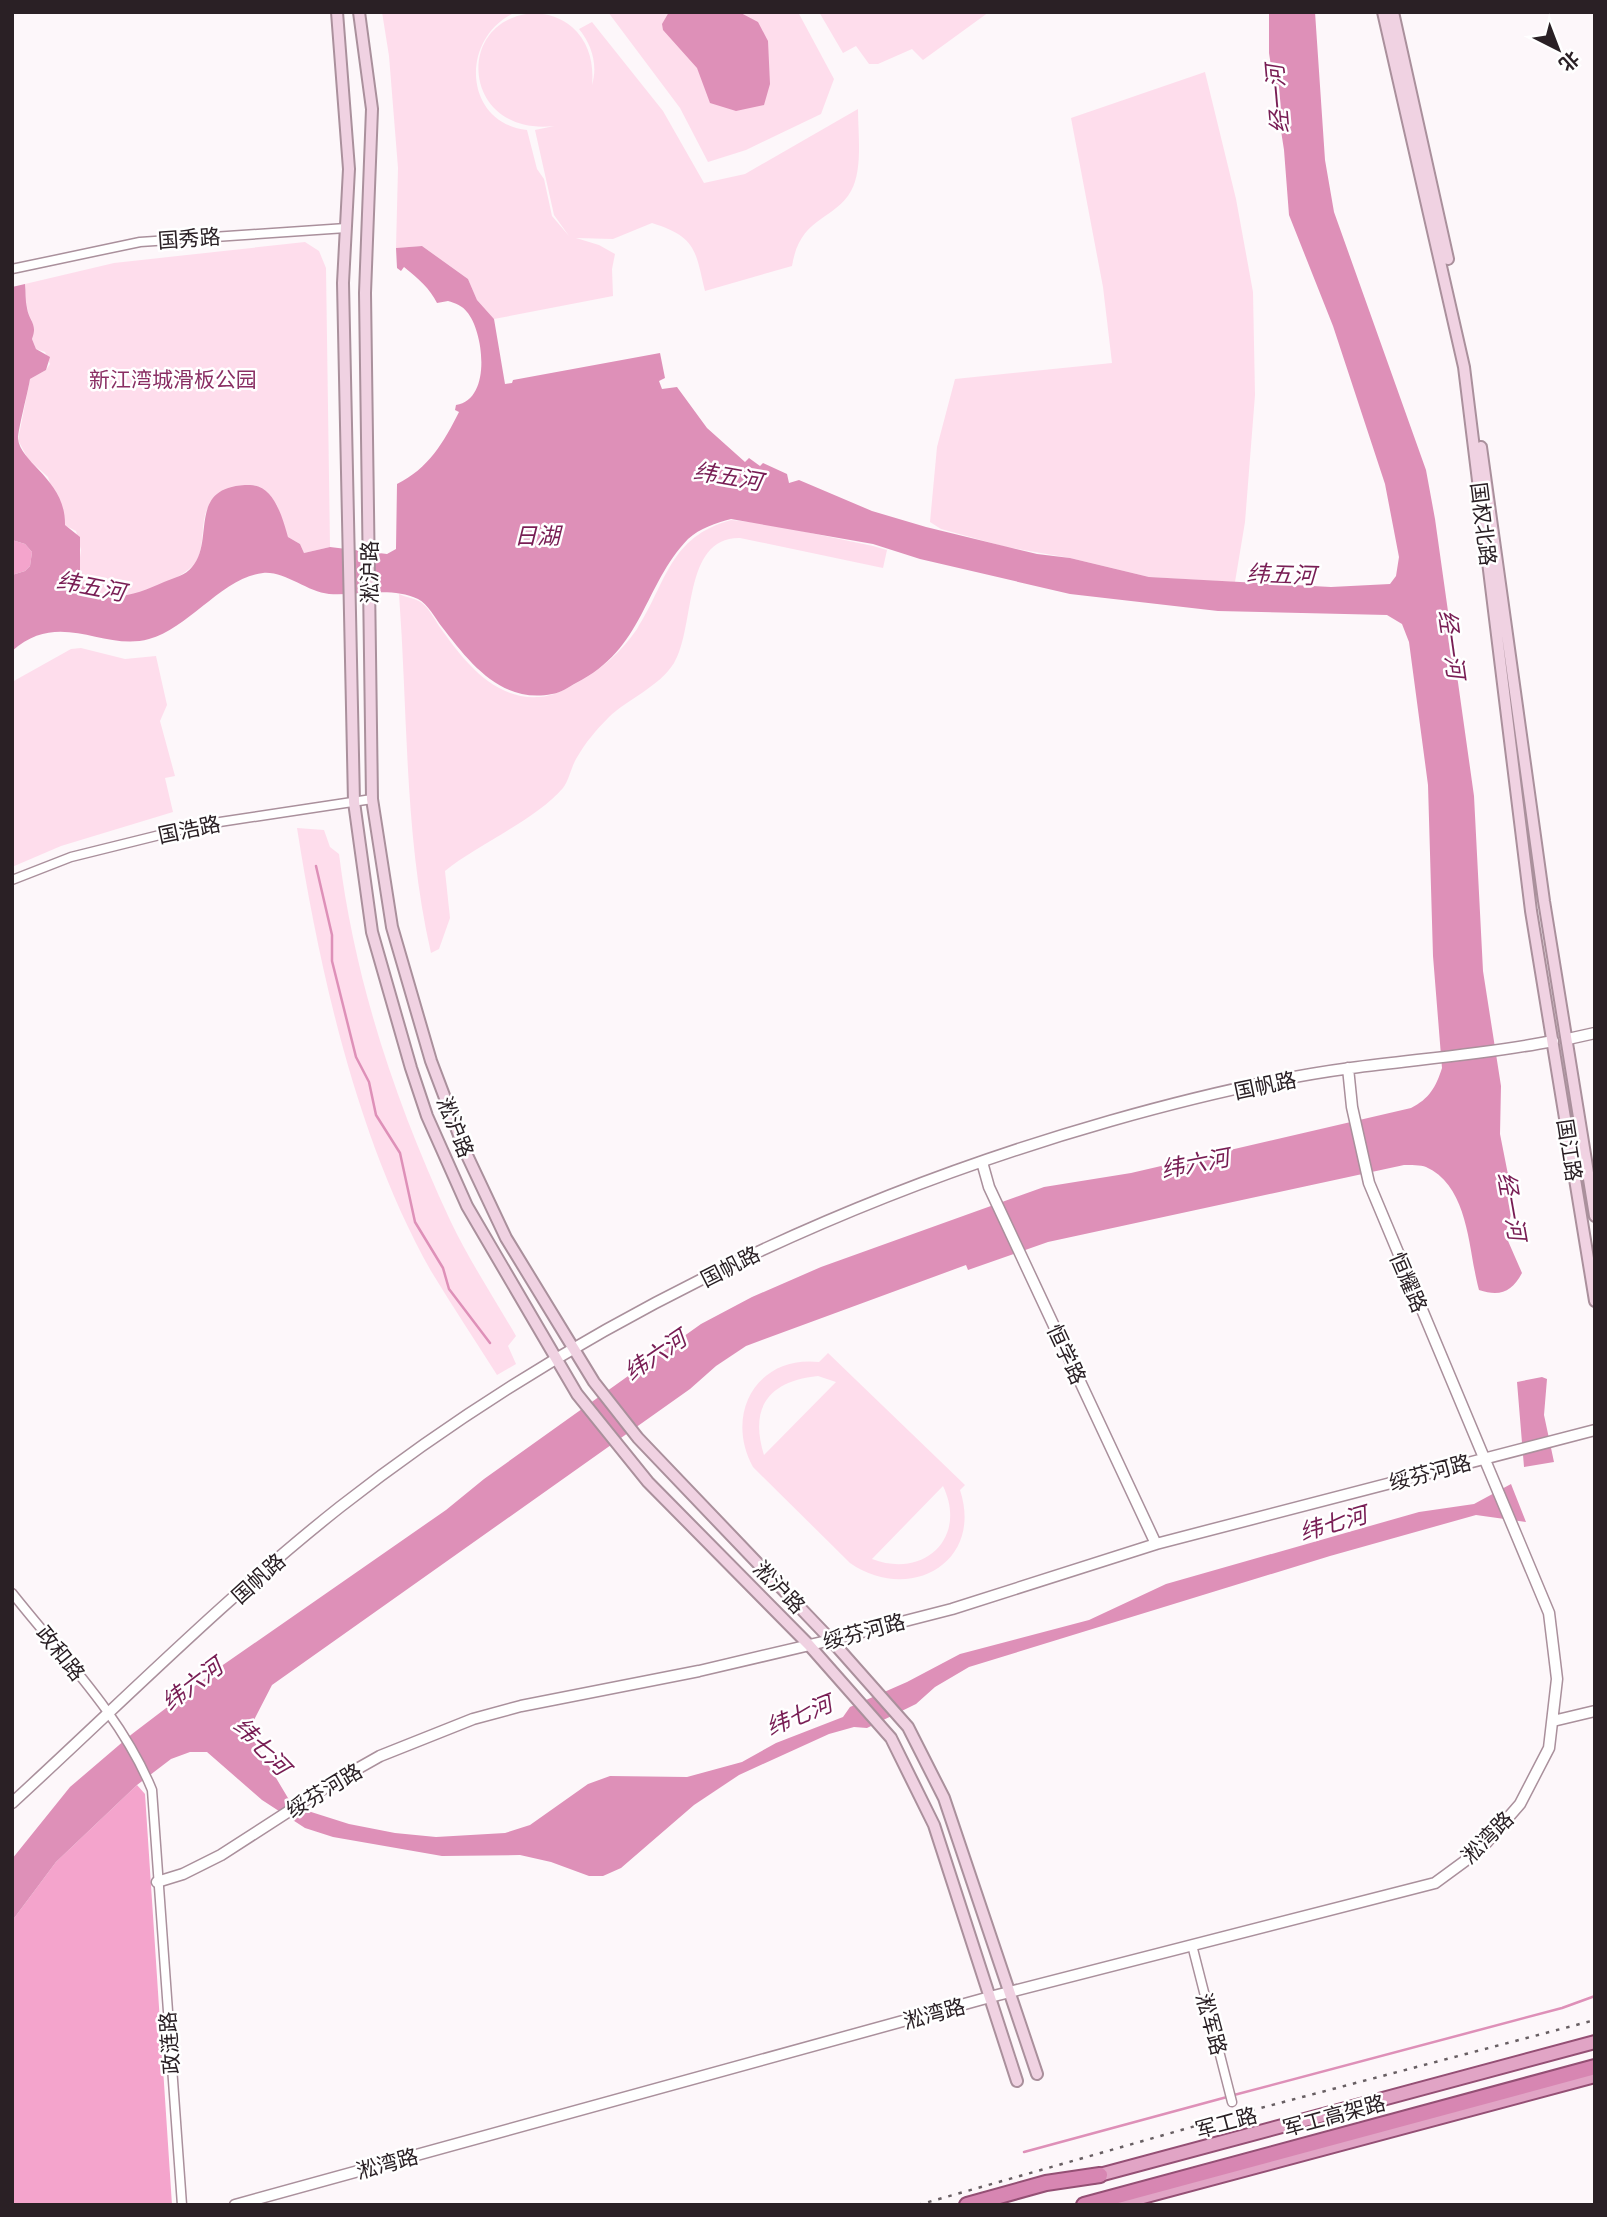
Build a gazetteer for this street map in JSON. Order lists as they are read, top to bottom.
{
  "streets": {
    "highway": ["军工高架路"],
    "main road": [
      "国秀路",
      "国权北路",
      "淞沪路",
      "国江路",
      "军工路"
    ],
    "street": [
      "国浩路",
      "国帆路",
      "恒耀路",
      "恒学路",
      "绥芬河路",
      "政和路",
      "淞湾路",
      "淞军路",
      "政涟路"
    ]
  },
  "crossings": [
    ["国秀路", "淞沪路"],
    ["国权北路", "国帆路"],
    ["国权北路", "国江路"],
    ["淞沪路", "国浩路"],
    ["淞沪路", "国帆路"],
    ["淞沪路", "绥芬河路"],
    ["淞沪路", "淞湾路"],
    ["国帆路", "国江路"],
    ["国帆路", "恒耀路"],
    ["国帆路", "恒学路"],
    ["国帆路", "政和路"],
    ["恒耀路", "绥芬河路"],
    ["恒耀路", "淞湾路"],
    ["恒学路", "绥芬河路"],
    ["绥芬河路", "政涟路"],
    ["政和路", "政涟路"],
    ["淞湾路", "淞军路"]
  ],
  "water": [
    "经一河",
    "纬五河",
    "日湖",
    "纬六河",
    "纬七河"
  ],
  "parks": ["新江湾城滑板公园"],
  "north": "bottom right"
}
